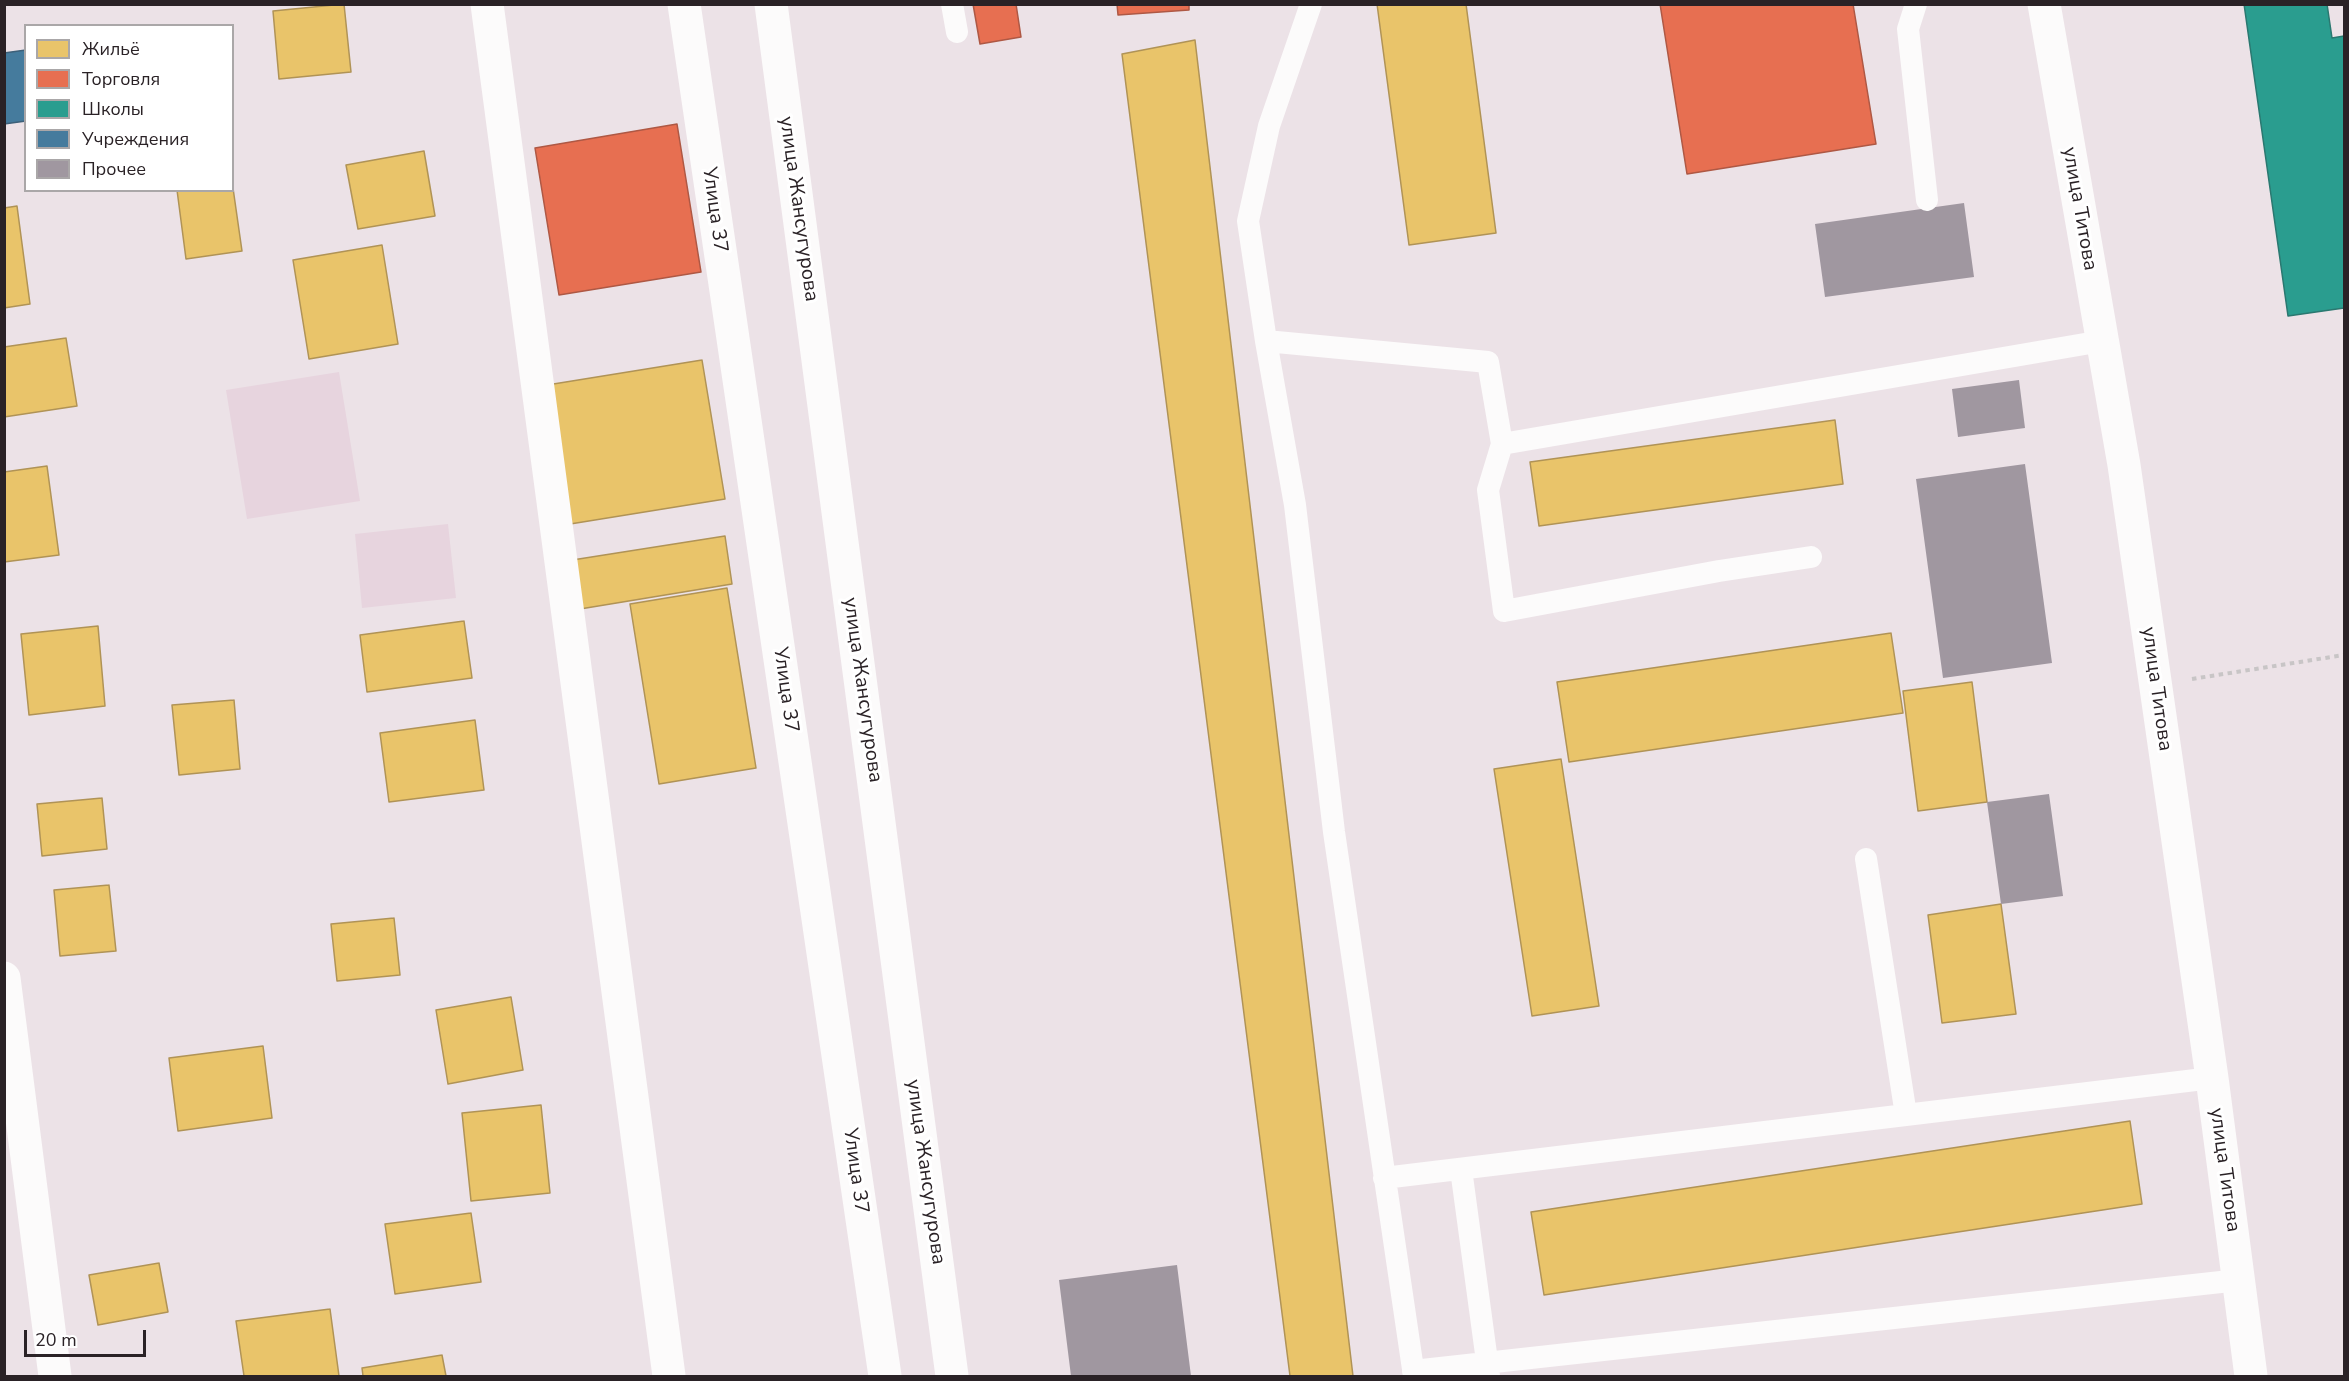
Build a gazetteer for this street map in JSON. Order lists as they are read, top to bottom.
{
  "streets": {
    "street": ["улица Жансугурова", "улица Титова", "Улица 37"]
  },
  "legend": [
    "Жильё",
    "Торговля",
    "Школы",
    "Учреждения",
    "Прочее"
  ],
  "scale_bar": "20 m"
}
